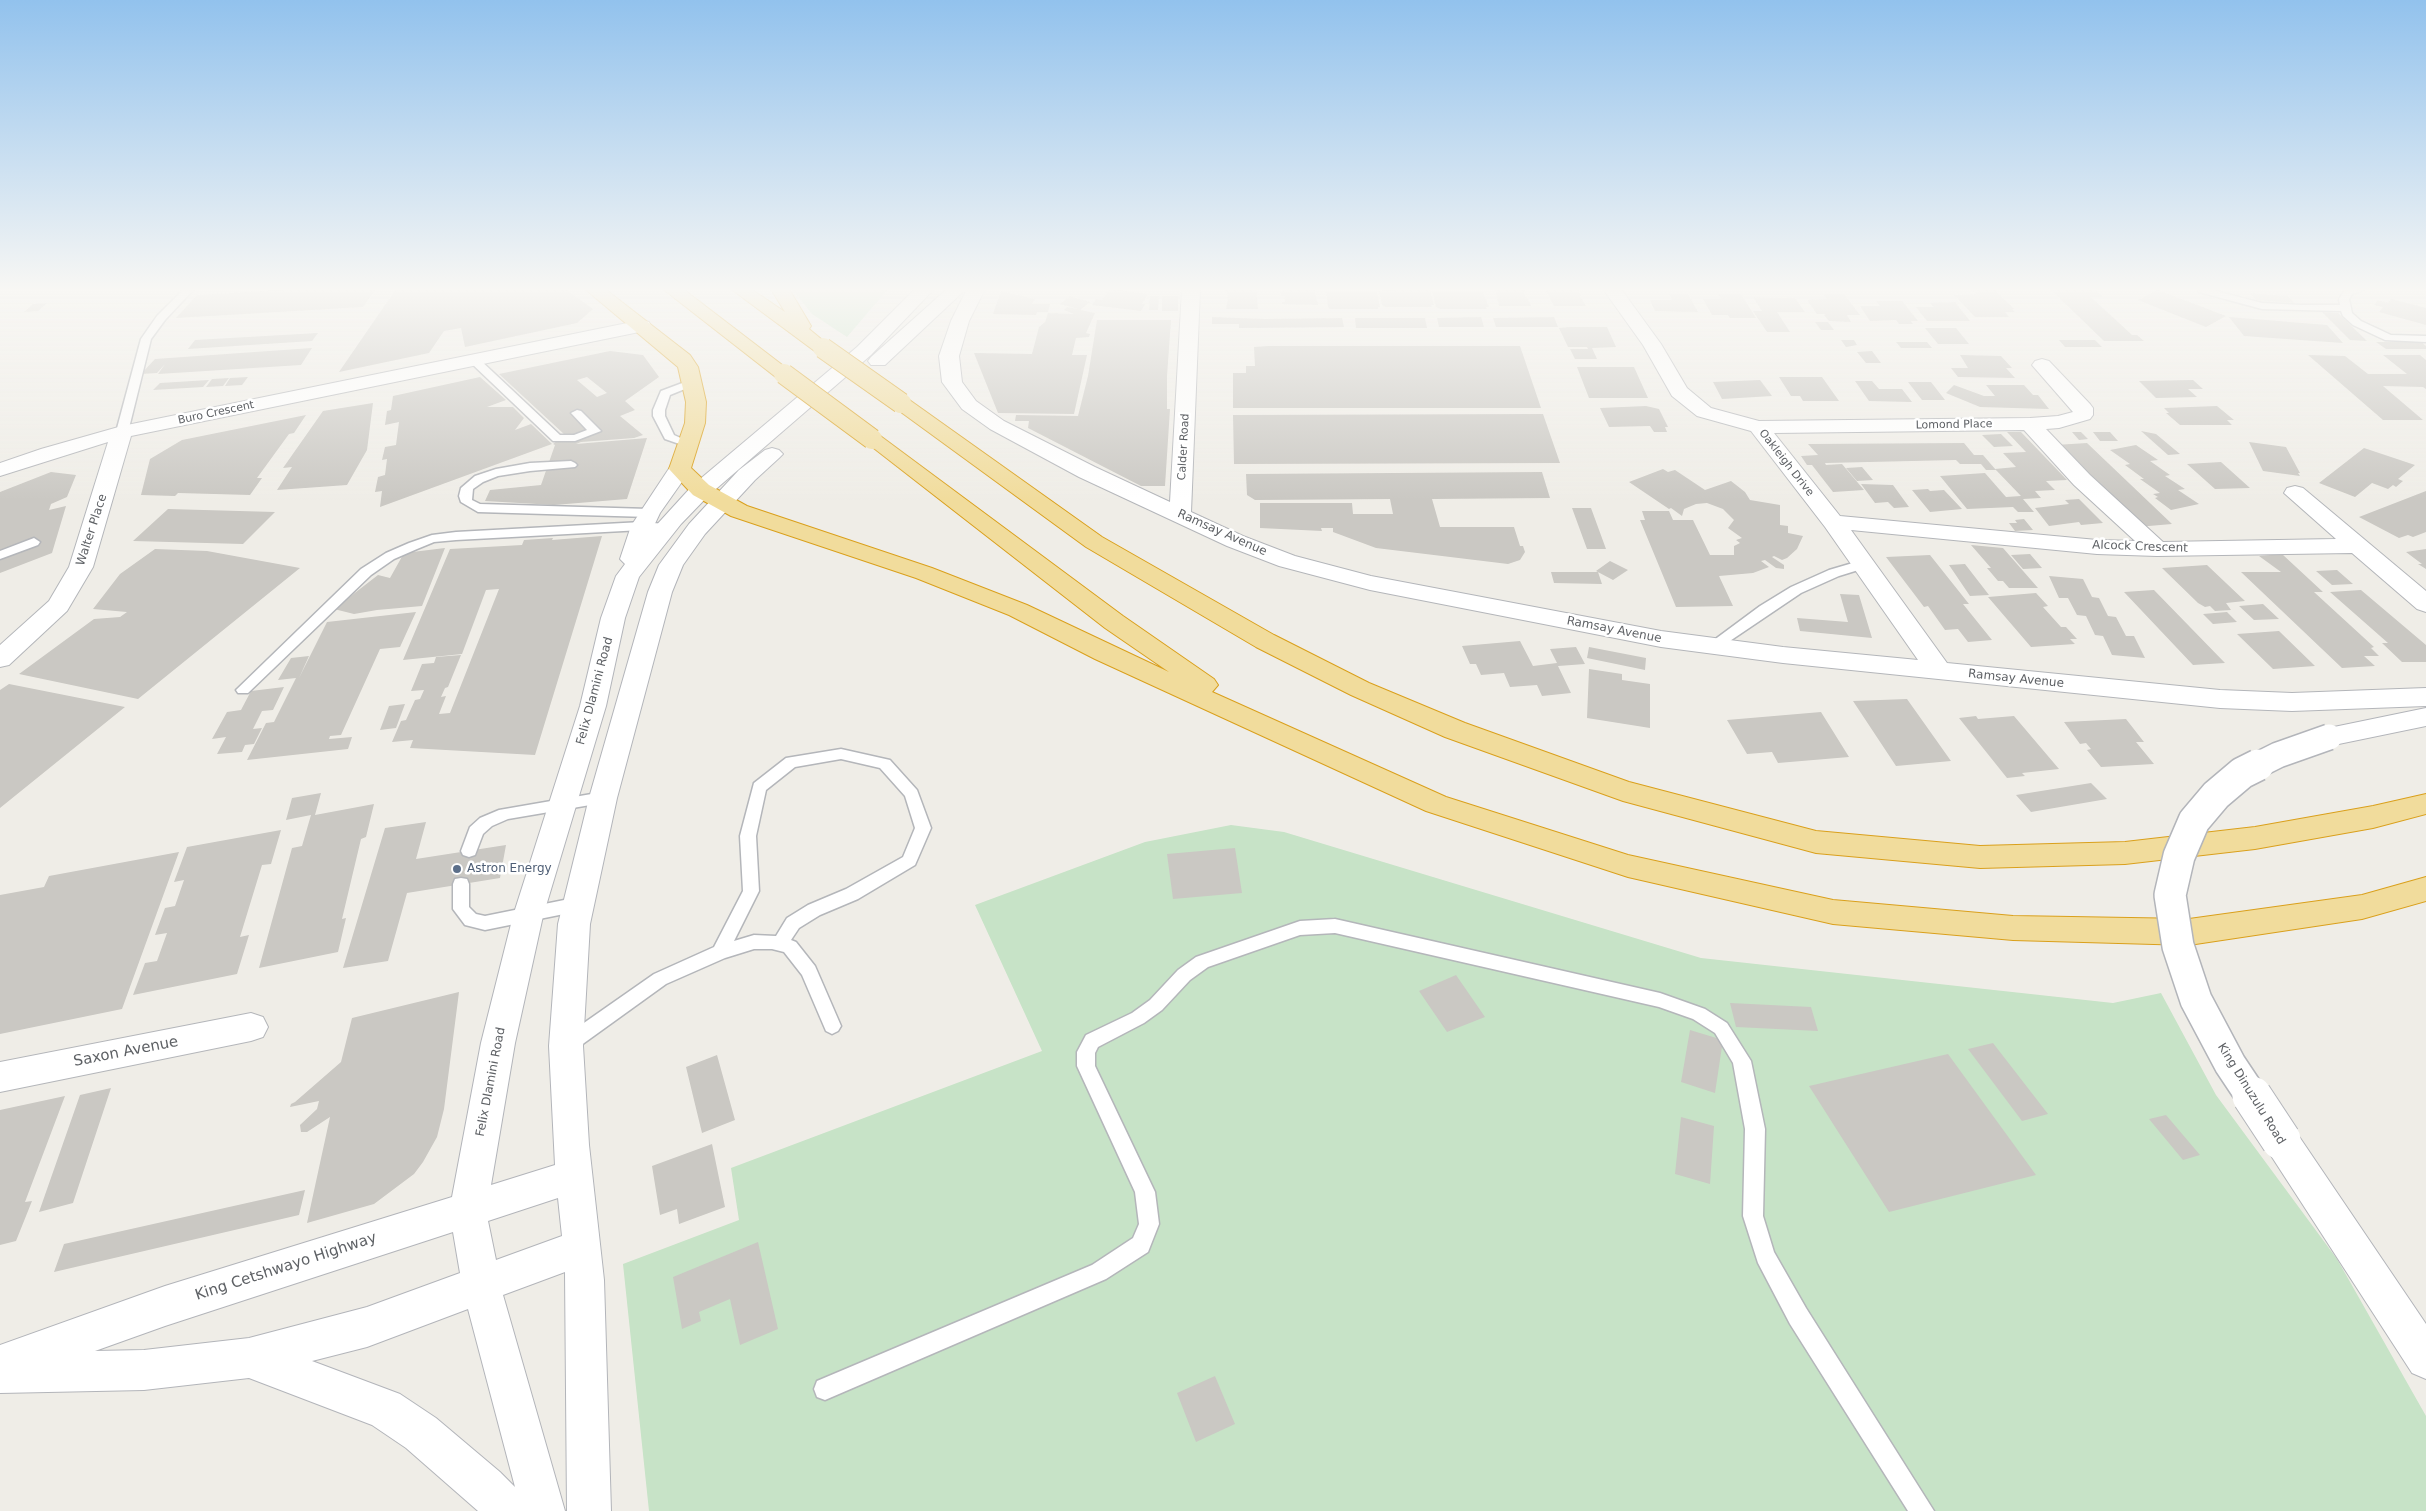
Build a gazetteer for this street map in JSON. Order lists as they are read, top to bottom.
{
  "streets": {
    "street": [
      "Buro Crescent",
      "Lomond Place",
      "Calder Road",
      "Oakleigh Drive",
      "Walter Place",
      "Ramsay Avenue",
      "Alcock Crescent",
      "Felix Dlamini Road",
      "Saxon Avenue",
      "King Dinuzulu Road",
      "King Cetshwayo Highway"
    ]
  },
  "crossings": [
    ["Buro Crescent", "Walter Place"],
    ["Lomond Place", "Oakleigh Drive"],
    ["Calder Road", "Ramsay Avenue"],
    ["Oakleigh Drive", "Ramsay Avenue"],
    ["Oakleigh Drive", "Alcock Crescent"],
    ["Felix Dlamini Road", "King Cetshwayo Highway"]
  ],
  "places": ["Astron Energy"]
}
